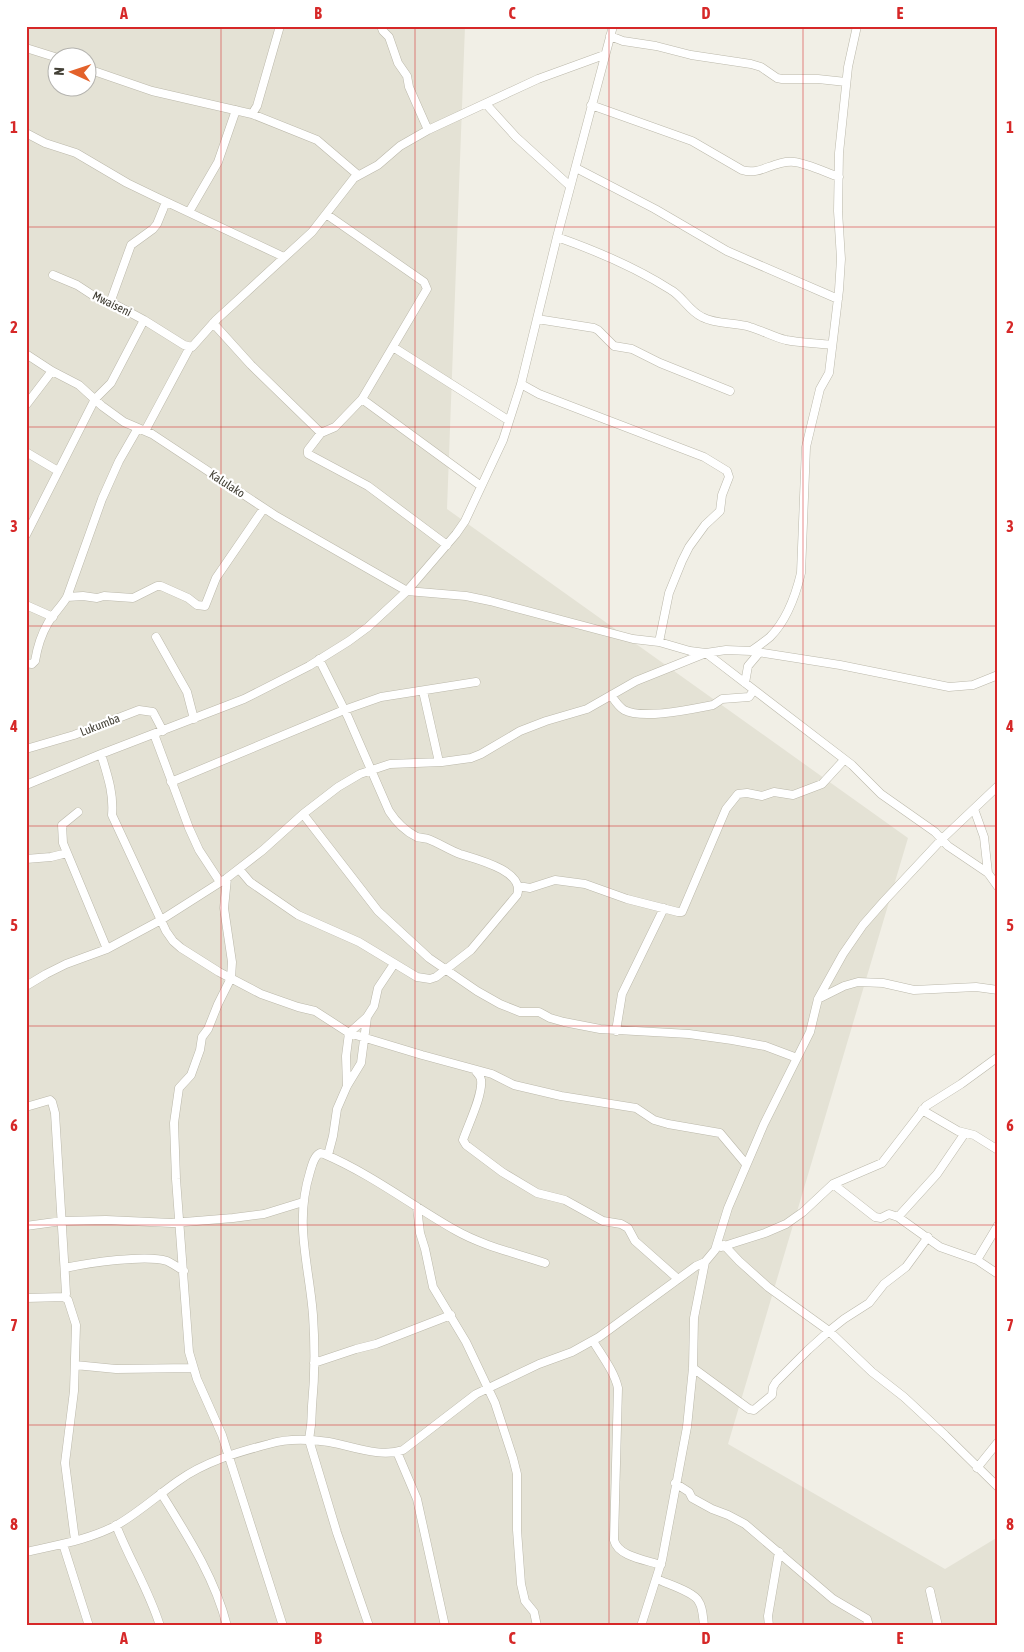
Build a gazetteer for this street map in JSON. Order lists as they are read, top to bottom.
{
  "streets": {
    "street": ["Mwaiseni", "Kalulako", "Lukumba"]
  },
  "north": "left",
  "grid": {
    "columns": [
      "A",
      "B",
      "C",
      "D",
      "E"
    ],
    "rows": [
      "1",
      "2",
      "3",
      "4",
      "5",
      "6",
      "7",
      "8"
    ]
  }
}
